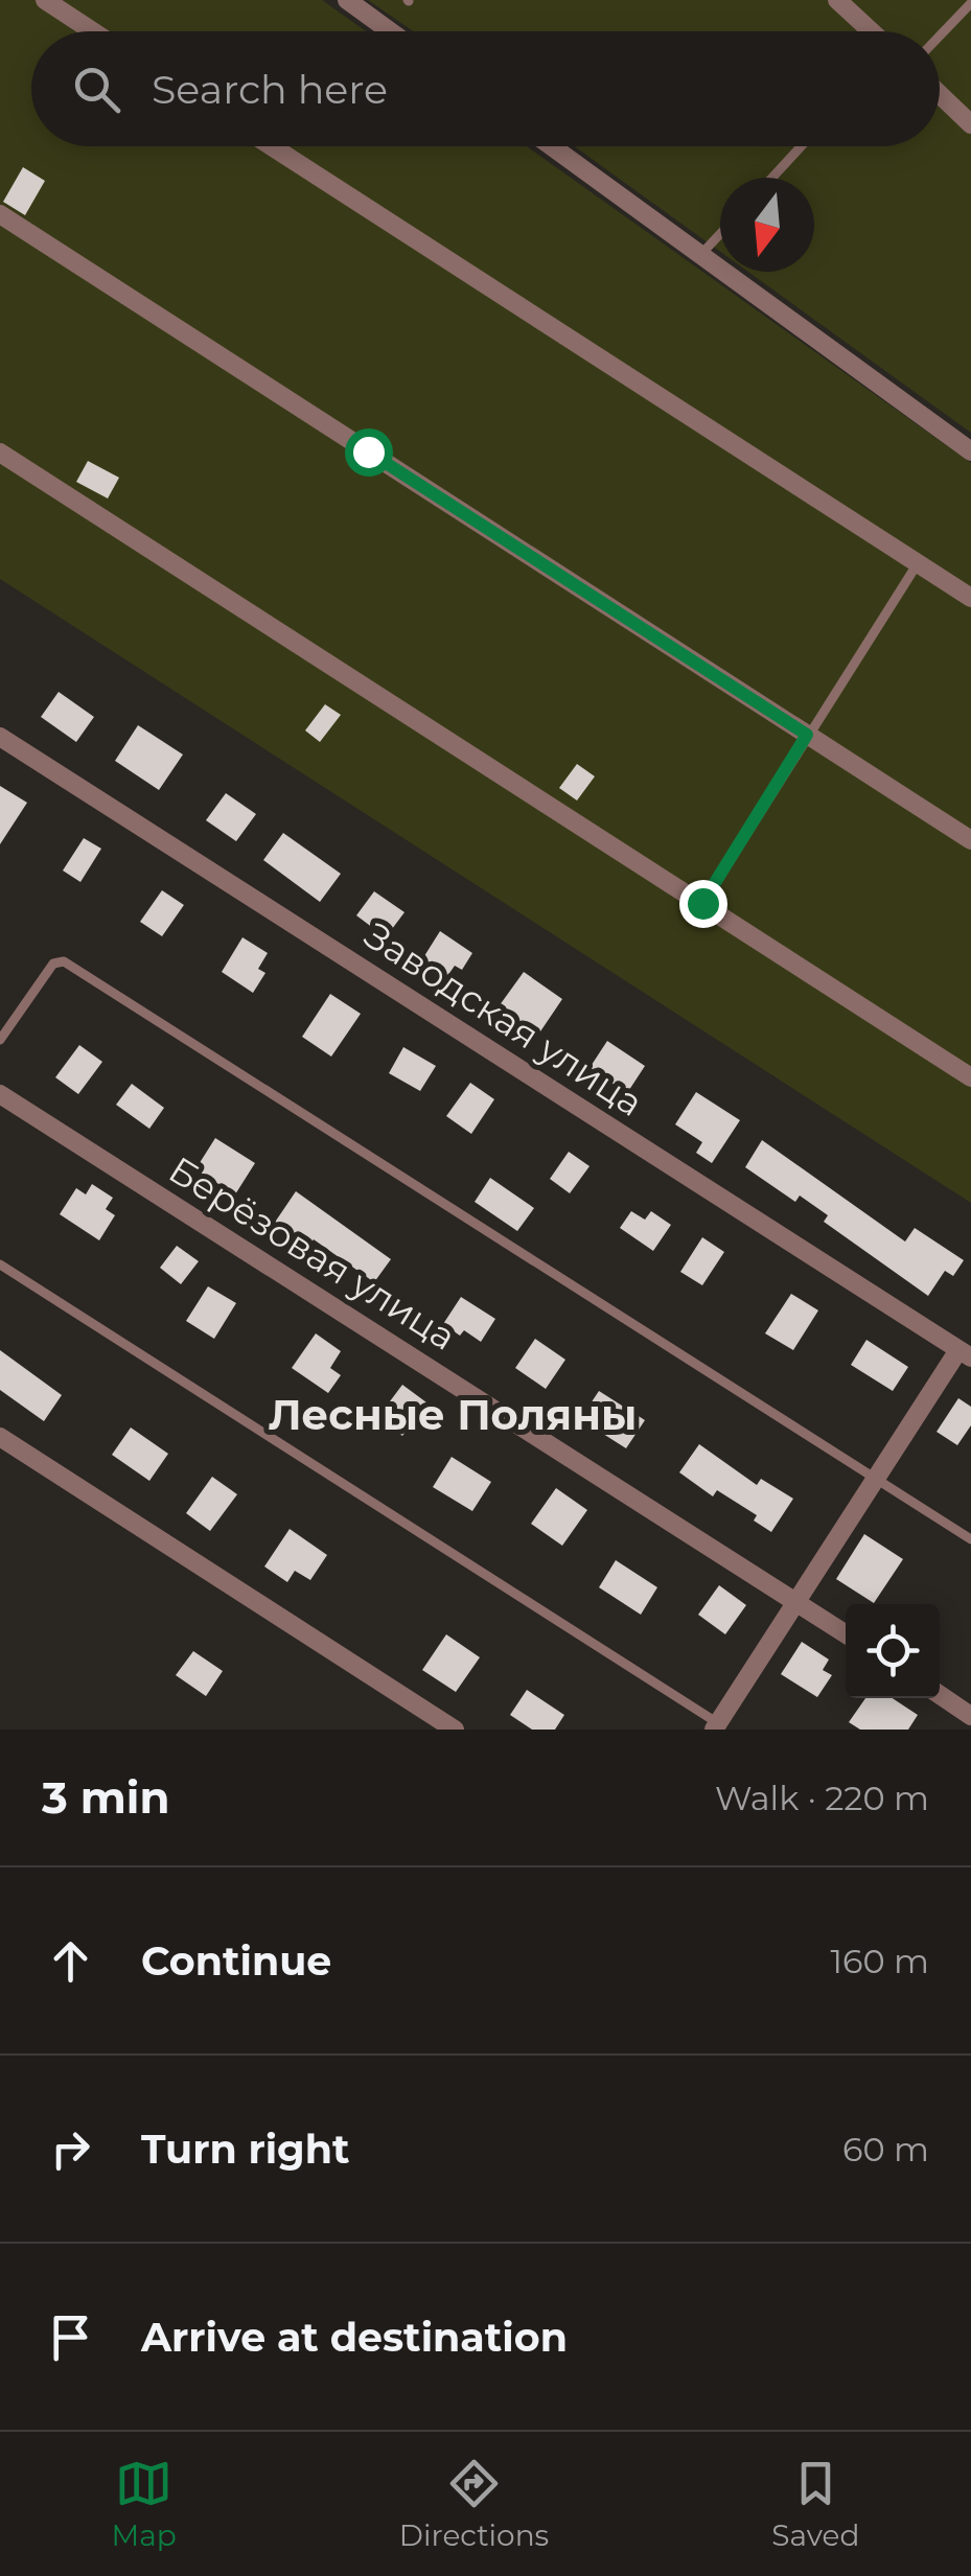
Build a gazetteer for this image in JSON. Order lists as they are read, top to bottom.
{
  "streets": {
    "street": ["Заводская улица", "Берёзовая улица"]
  },
  "districts": ["Лесные Поляны"],
  "north": "bottom",
  "page": {
    "search": "Search here",
    "heading": ["3 min", "Walk · 220 m"],
    "list": [
      ["Continue", "160 m"],
      ["Turn right", "60 m"],
      "Arrive at destination"
    ],
    "nav": ["Map", "Directions", "Saved"]
  }
}
